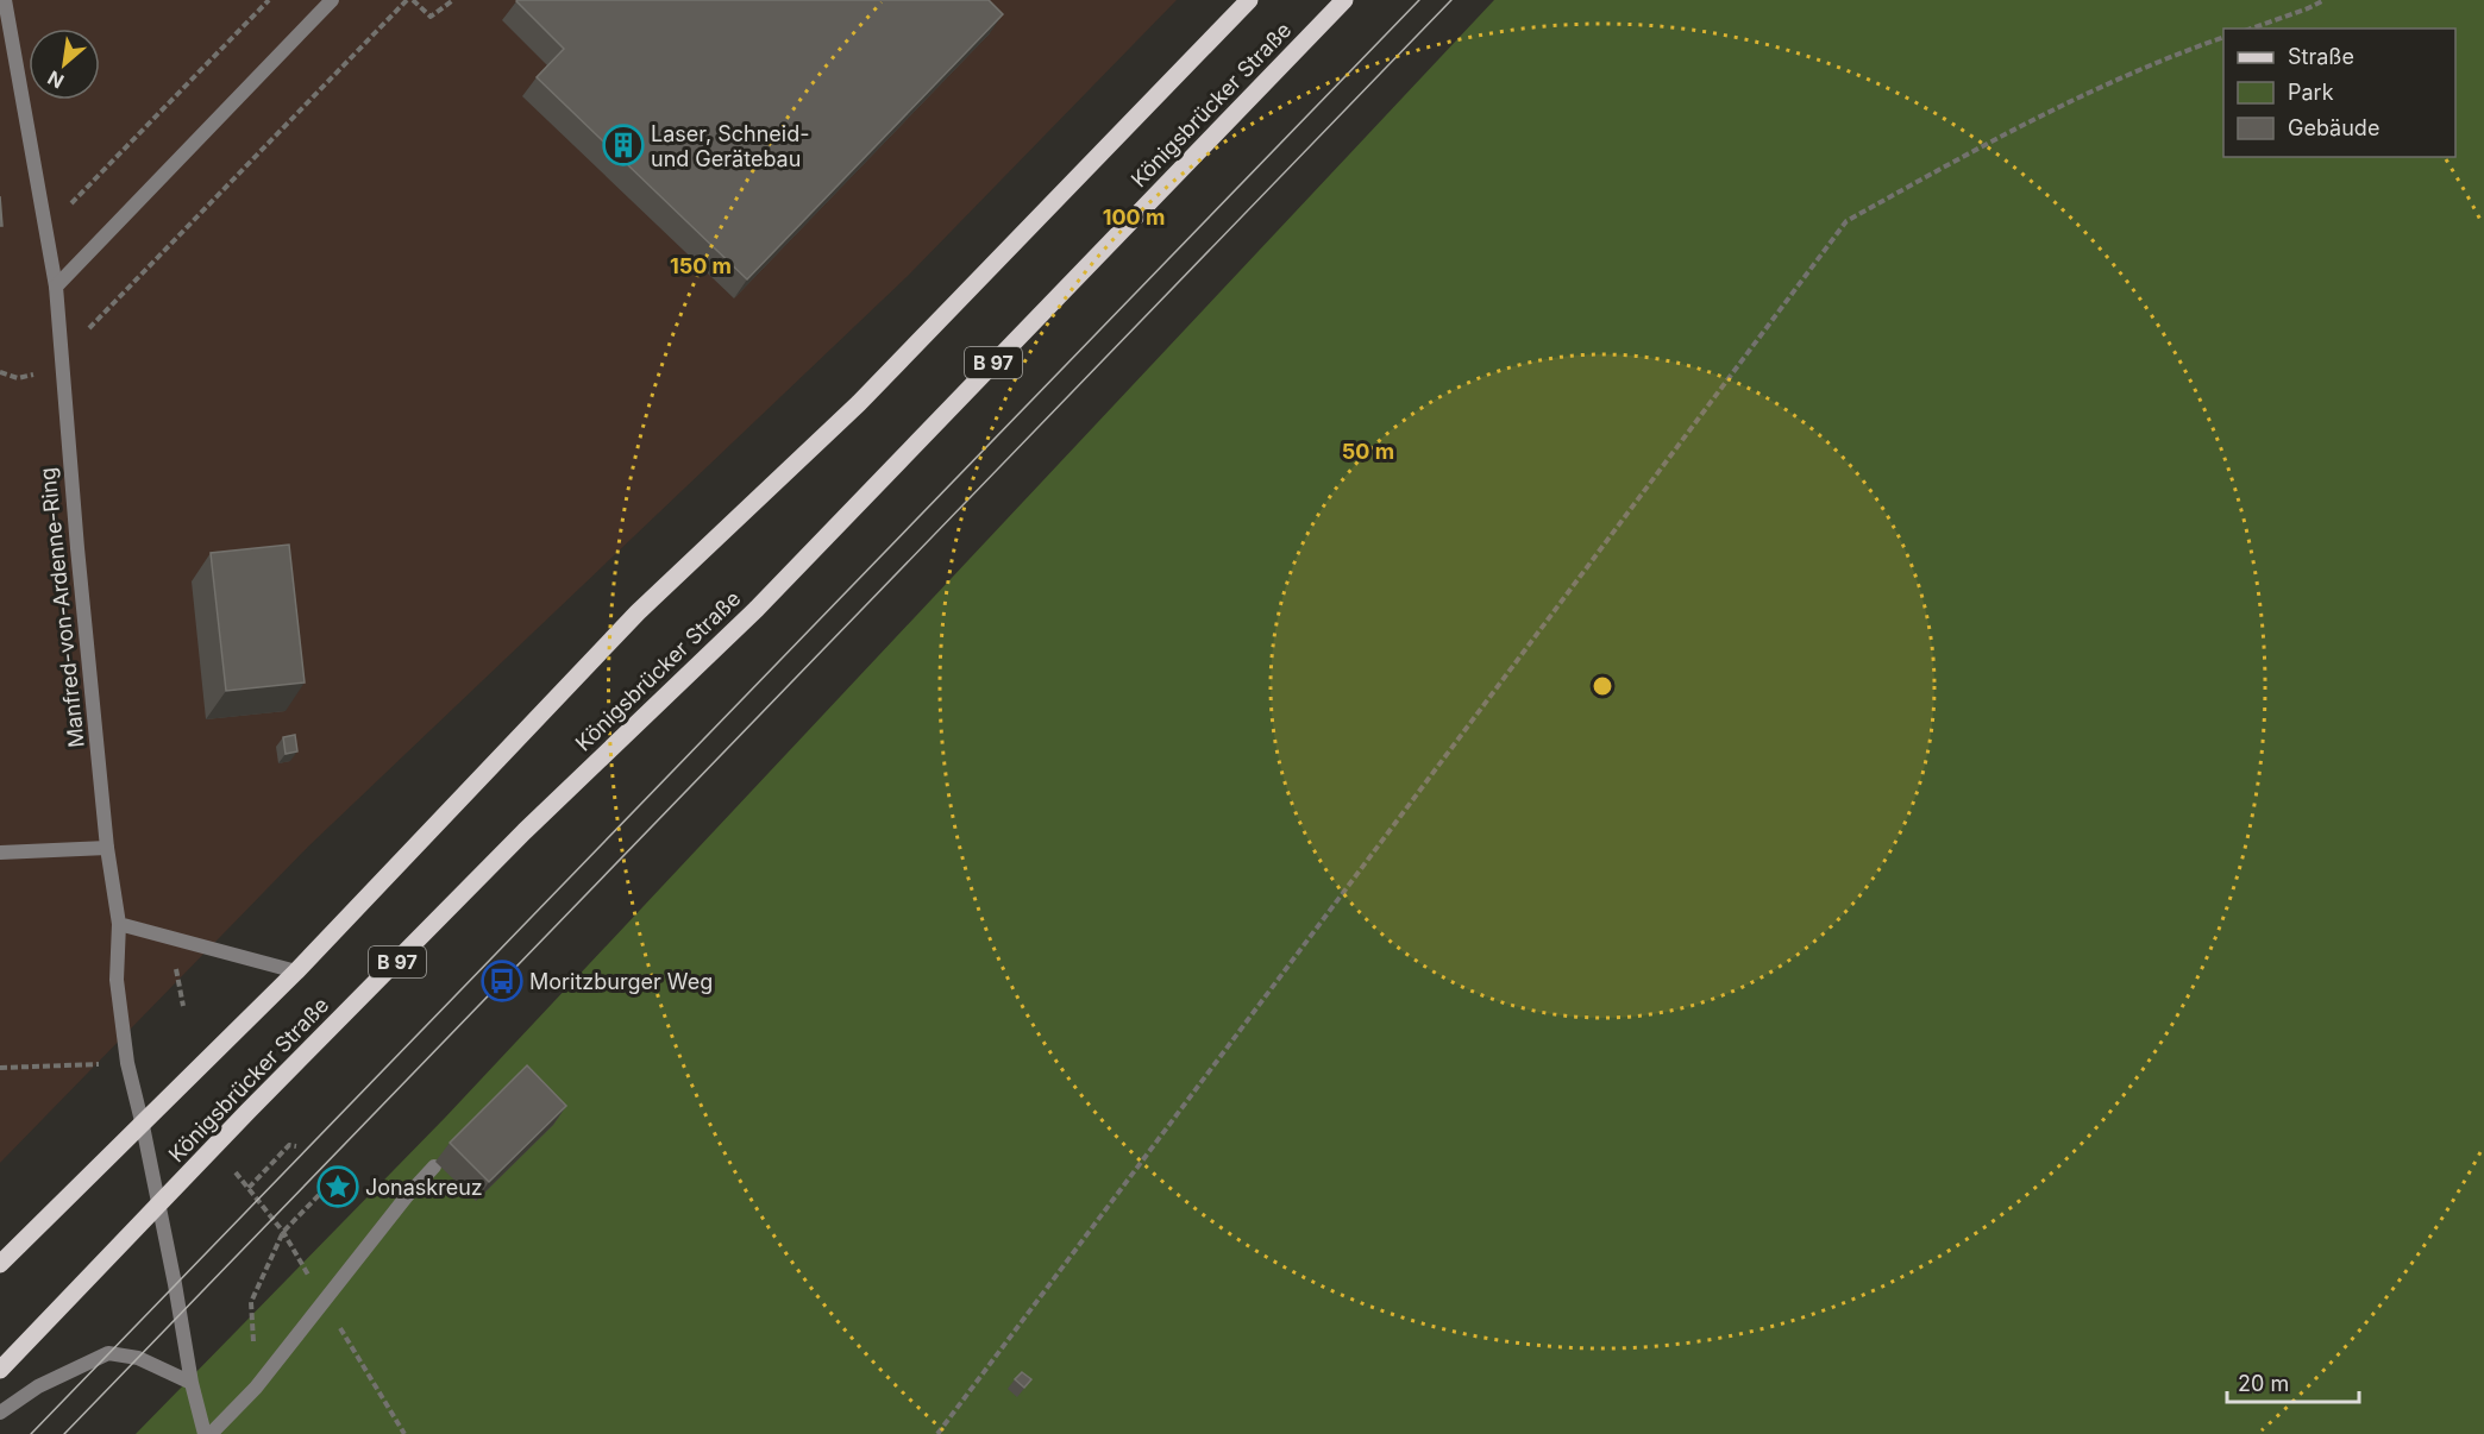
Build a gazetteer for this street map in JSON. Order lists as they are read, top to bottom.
{
  "streets": {
    "main road": ["Königsbrücker Straße", "B 97"],
    "street": ["Manfred-von-Ardenne-Ring"]
  },
  "crossings": [
    ["Königsbrücker Straße", "Manfred-von-Ardenne-Ring"]
  ],
  "places": {
    "building": ["Laser, Schneid- und Gerätebau"],
    "bus stop": ["Moritzburger Weg"],
    "place": ["Jonaskreuz"]
  },
  "legend": ["Straße", "Park", "Gebäude"],
  "scale_bar": "20 m",
  "north": "bottom left",
  "rings": ["100 m", "150 m", "50 m"]
}
